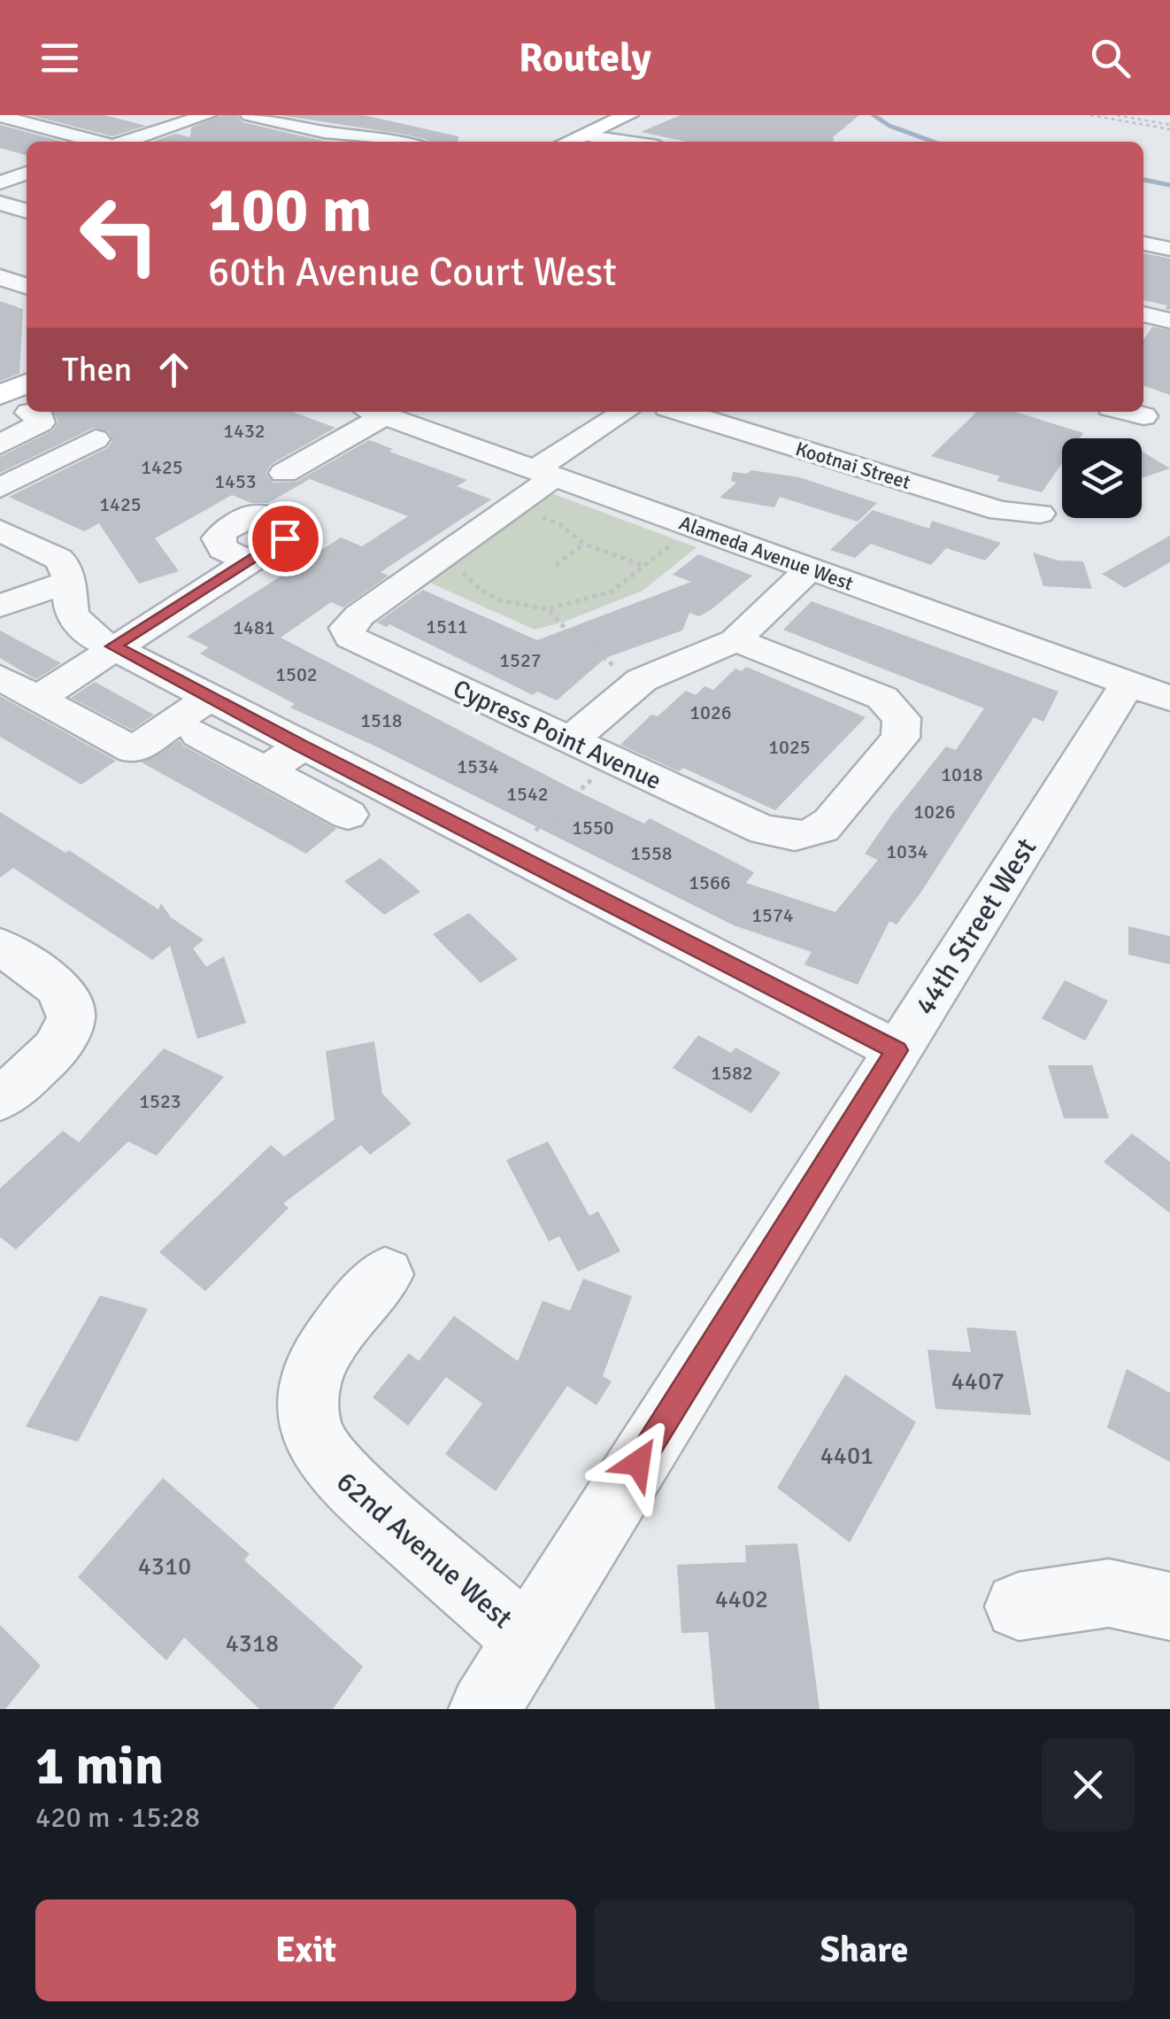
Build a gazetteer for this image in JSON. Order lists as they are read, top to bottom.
{
  "streets": {
    "street": [
      "Kootnai Street",
      "Alameda Avenue West",
      "Cypress Point Avenue",
      "44th Street West",
      "62nd Avenue West"
    ]
  },
  "crossings": [
    ["Alameda Avenue West", "44th Street West"],
    ["44th Street West", "62nd Avenue West"]
  ],
  "house_numbers": [
    "1432",
    "1425",
    "1453",
    "1425",
    "1511",
    "1481",
    "1527",
    "1502",
    "1026",
    "1518",
    "1025",
    "1534",
    "1018",
    "1542",
    "1026",
    "1550",
    "1034",
    "1558",
    "1566",
    "1574",
    "1582",
    "1523",
    "4407",
    "4401",
    "4310",
    "4402",
    "4318"
  ],
  "page": {
    "header": "Routely",
    "turn": ["100 m", "60th Avenue Court West"],
    "then": "Then",
    "heading": ["1 min", "420 m · 15:28"],
    "buttons": ["Exit", "Share"]
  }
}
